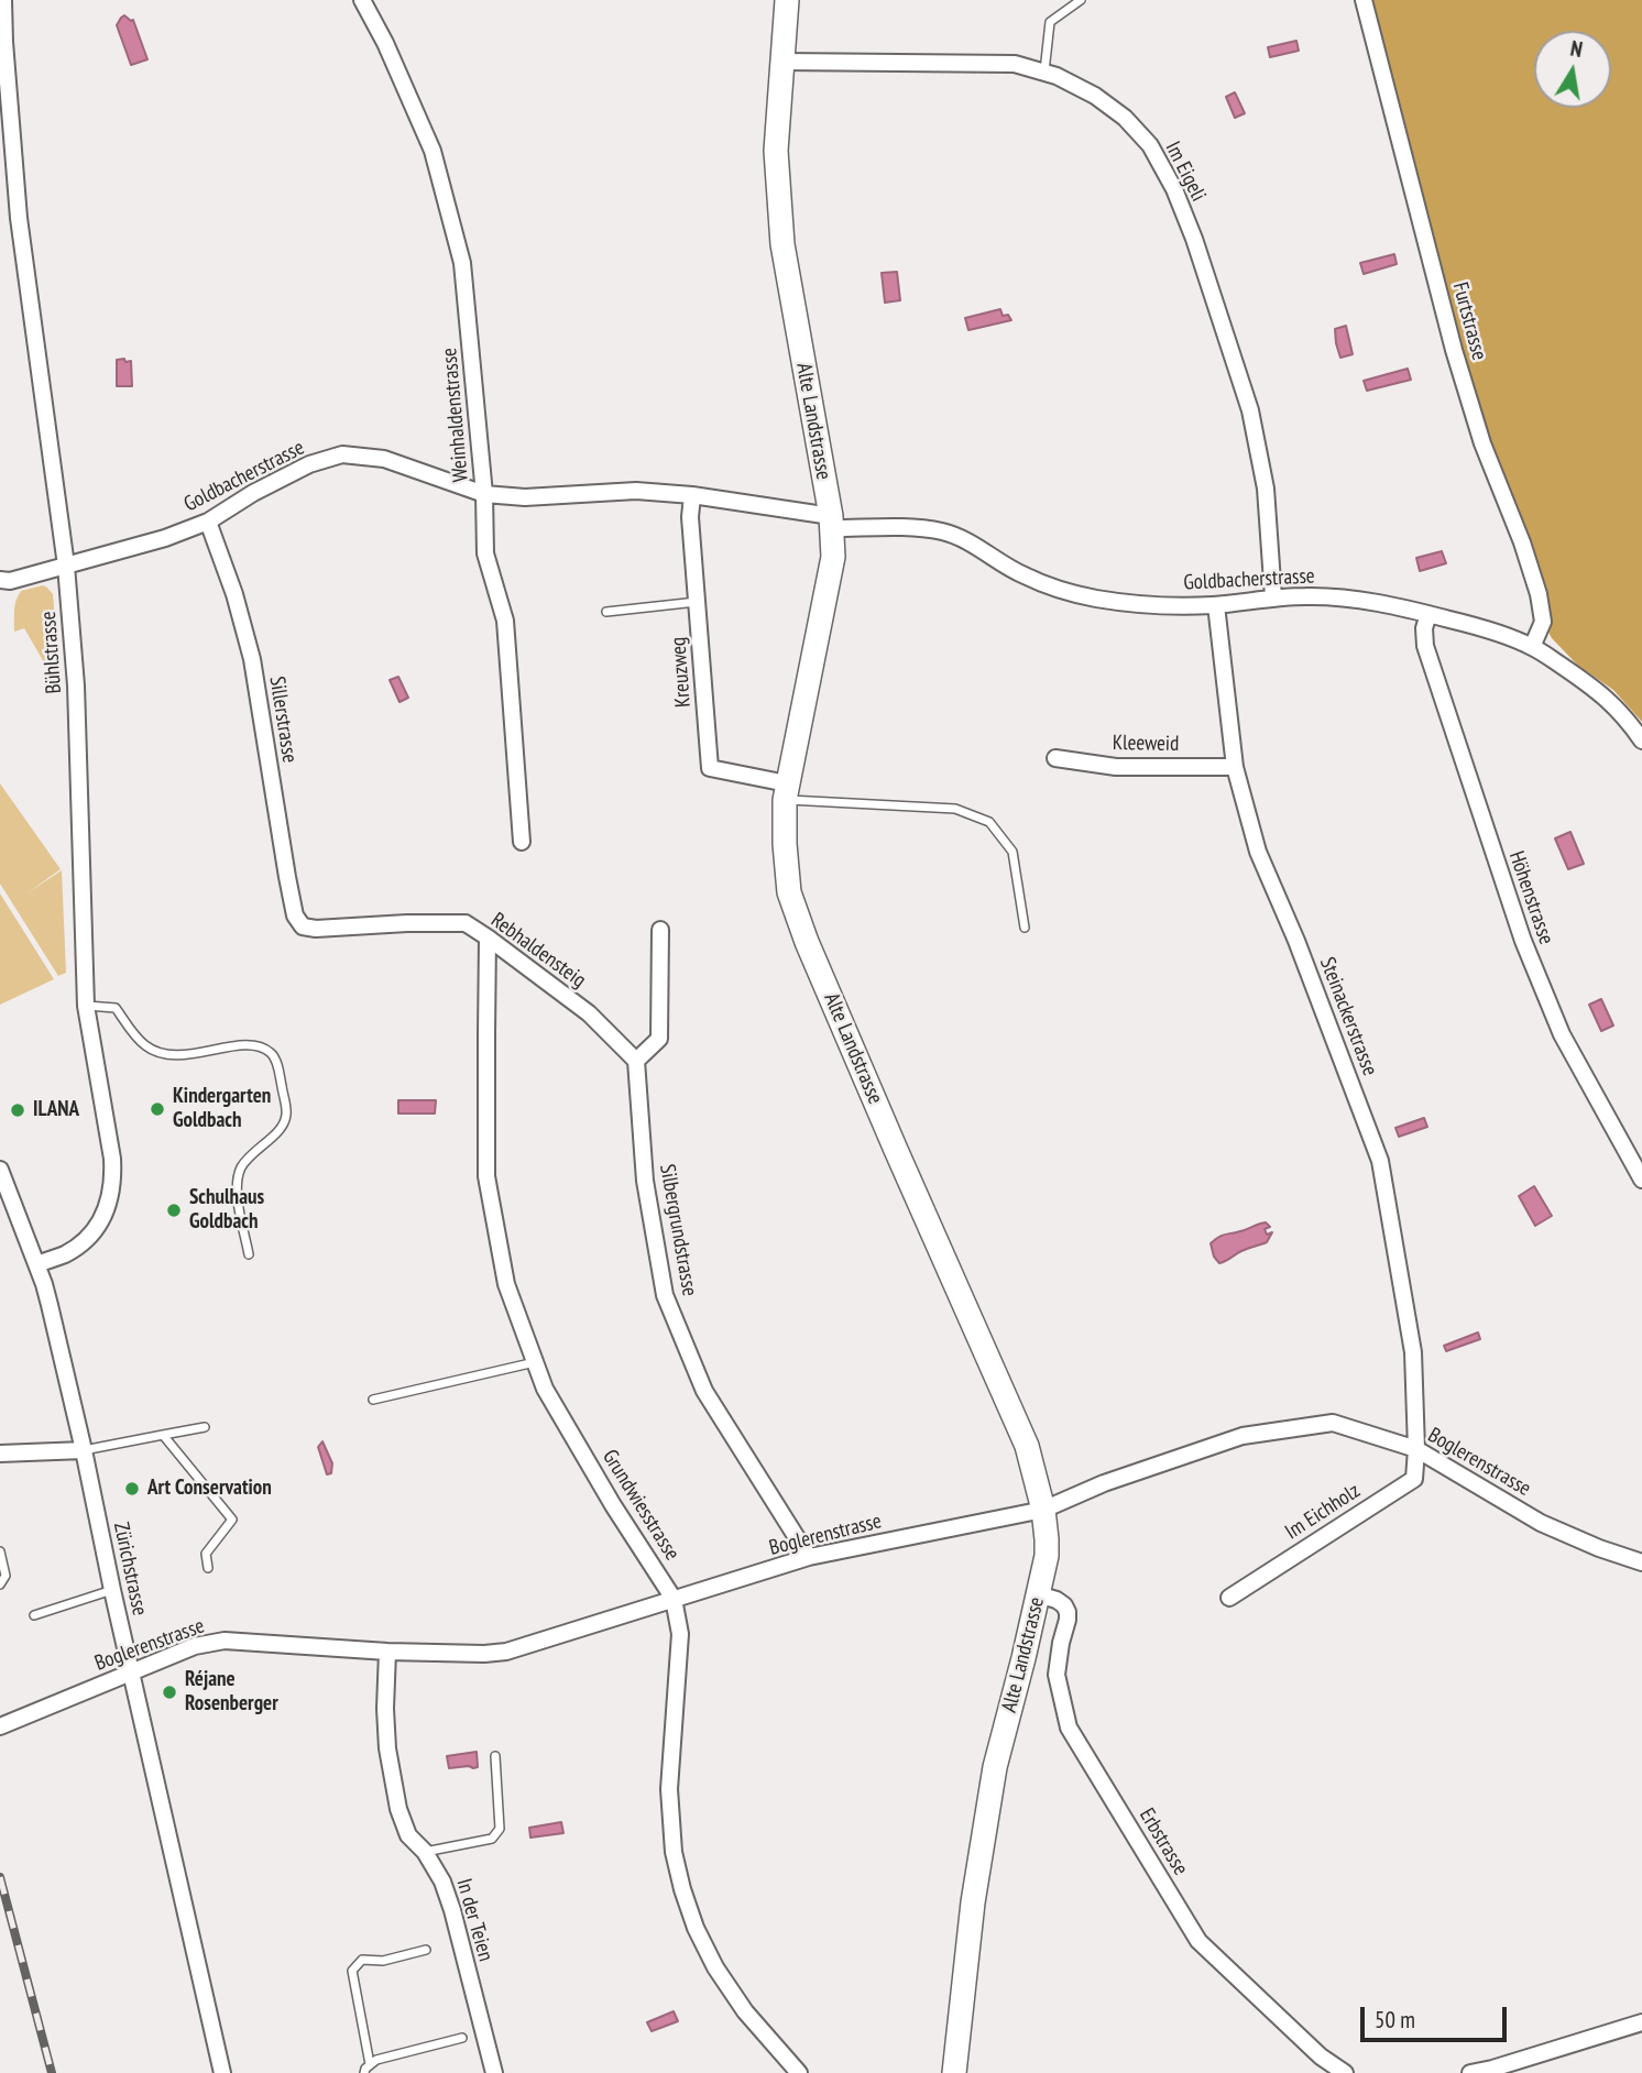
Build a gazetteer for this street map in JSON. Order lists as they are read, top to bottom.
{
  "streets": {
    "main road": ["Alte Landstrasse"],
    "street": [
      "Im Eigeli",
      "Furtstrasse",
      "Weinhaldenstrasse",
      "Goldbacherstrasse",
      "Bühlstrasse",
      "Kreuzweg",
      "Sillerstrasse",
      "Kleeweid",
      "Höhenstrasse",
      "Rebhaldensteig",
      "Steinackerstrasse",
      "Silbergrundstrasse",
      "Boglerenstrasse",
      "Grundwiesstrasse",
      "Im Eichholz",
      "Zürichstrasse",
      "Erbstrasse",
      "In der Teien"
    ]
  },
  "crossings": [
    ["Im Eigeli", "Alte Landstrasse"],
    ["Im Eigeli", "Goldbacherstrasse"],
    ["Furtstrasse", "Goldbacherstrasse"],
    ["Weinhaldenstrasse", "Goldbacherstrasse"],
    ["Alte Landstrasse", "Goldbacherstrasse"],
    ["Alte Landstrasse", "Kreuzweg"],
    ["Alte Landstrasse", "Boglerenstrasse"],
    ["Alte Landstrasse", "Erbstrasse"],
    ["Goldbacherstrasse", "Bühlstrasse"],
    ["Goldbacherstrasse", "Kreuzweg"],
    ["Goldbacherstrasse", "Sillerstrasse"],
    ["Goldbacherstrasse", "Höhenstrasse"],
    ["Goldbacherstrasse", "Steinackerstrasse"],
    ["Bühlstrasse", "Zürichstrasse"],
    ["Sillerstrasse", "Rebhaldensteig"],
    ["Kleeweid", "Steinackerstrasse"],
    ["Rebhaldensteig", "Silbergrundstrasse"],
    ["Rebhaldensteig", "Grundwiesstrasse"],
    ["Steinackerstrasse", "Boglerenstrasse"],
    ["Steinackerstrasse", "Im Eichholz"],
    ["Silbergrundstrasse", "Boglerenstrasse"],
    ["Boglerenstrasse", "Grundwiesstrasse"],
    ["Boglerenstrasse", "Im Eichholz"],
    ["Boglerenstrasse", "Zürichstrasse"],
    ["Boglerenstrasse", "In der Teien"]
  ],
  "places": [
    "Kindergarten Goldbach",
    "ILANA",
    "Schulhaus Goldbach",
    "Art Conservation",
    "Réjane Rosenberger"
  ],
  "scale_bar": "50 m",
  "north": "top"
}
